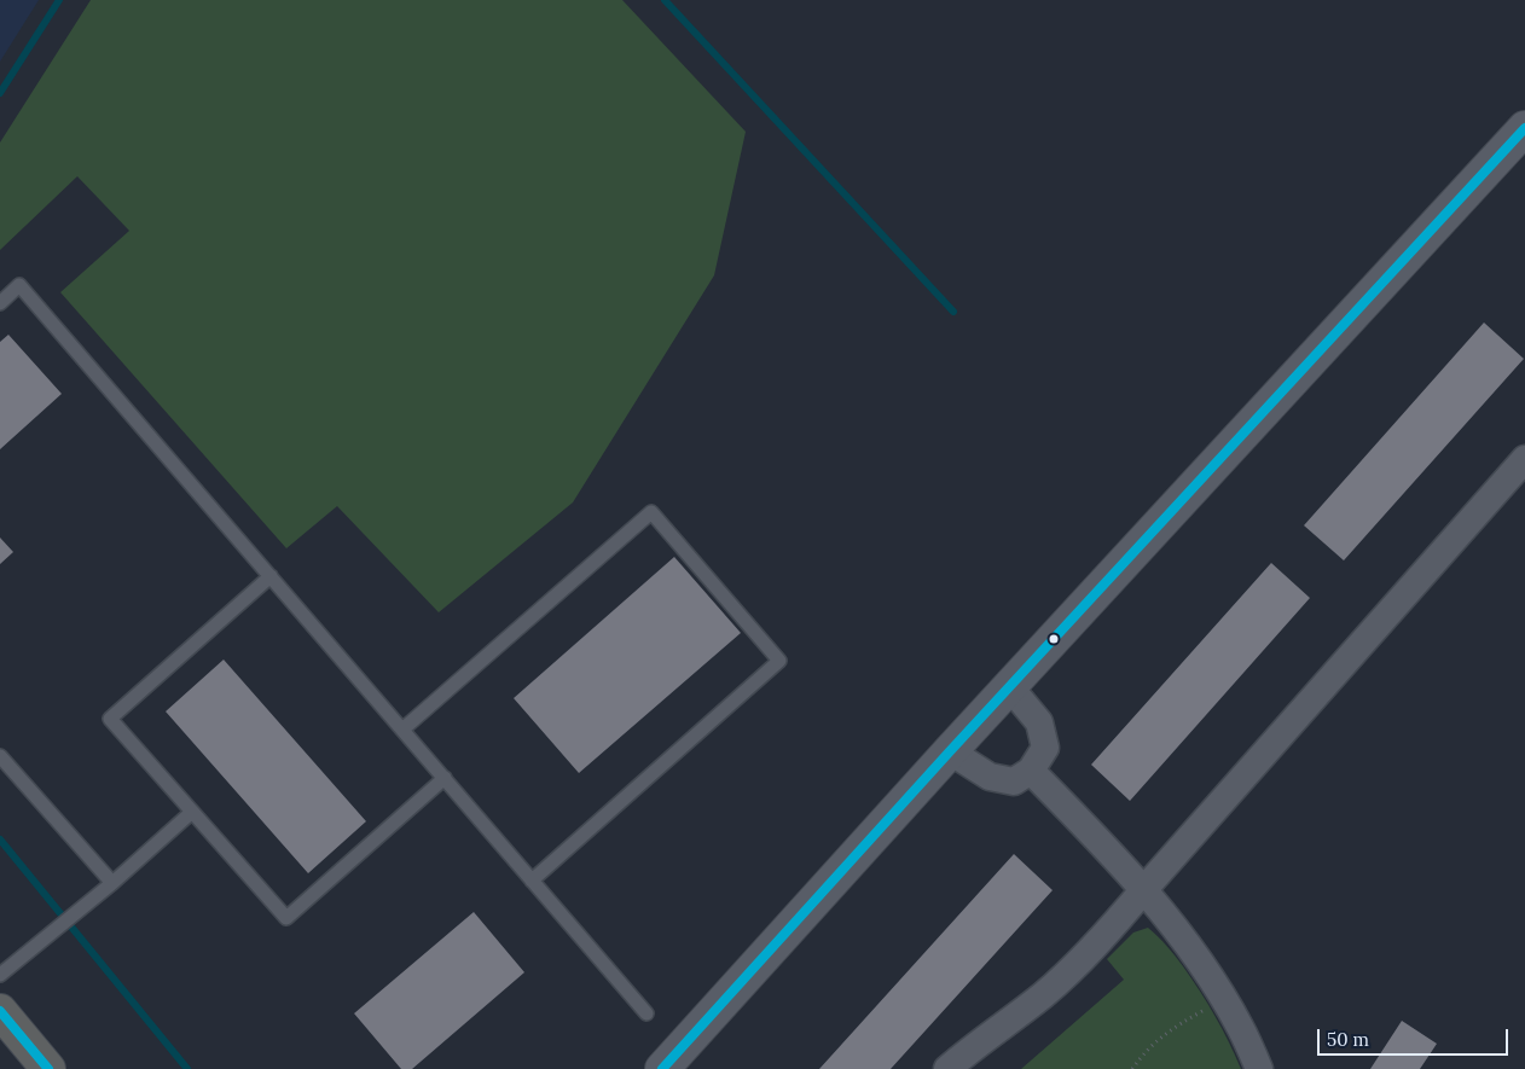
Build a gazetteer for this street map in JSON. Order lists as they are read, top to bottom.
{
  "scale_bar": "50 m"
}
